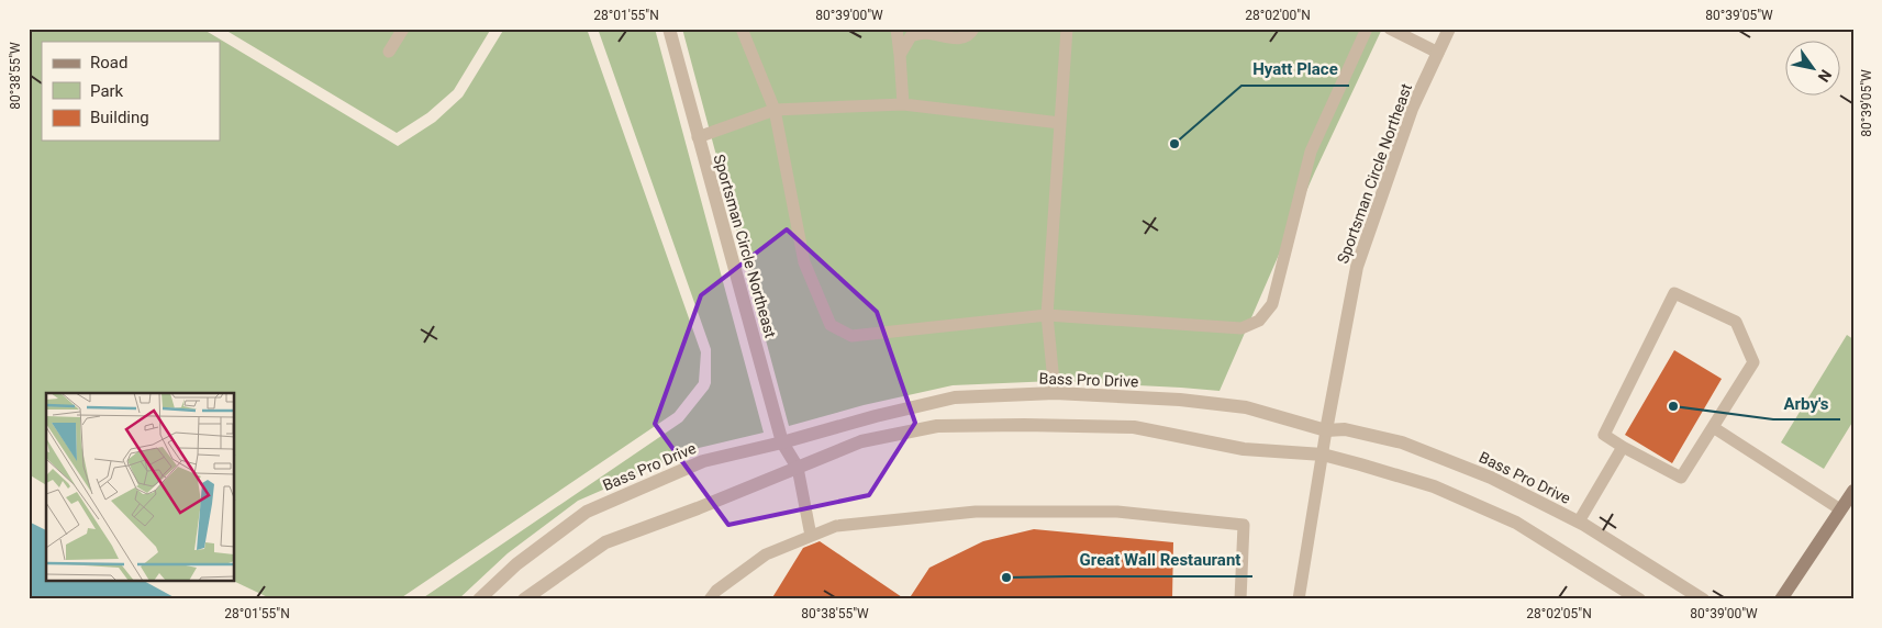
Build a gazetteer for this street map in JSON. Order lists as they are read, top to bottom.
{
  "streets": {
    "street": ["Sportsman Circle Northeast", "Bass Pro Drive"]
  },
  "crossings": [
    ["Sportsman Circle Northeast", "Bass Pro Drive"]
  ],
  "places": ["Hyatt Place", "Arby's", "Great Wall Restaurant"],
  "legend": ["Road", "Park", "Building"],
  "north": "bottom right",
  "coordinates": [
    "28°01'55\"N",
    "80°39'00\"W",
    "28°02'00\"N",
    "80°39'05\"W",
    "80°38'55\"W",
    "28°02'05\"N"
  ]
}
